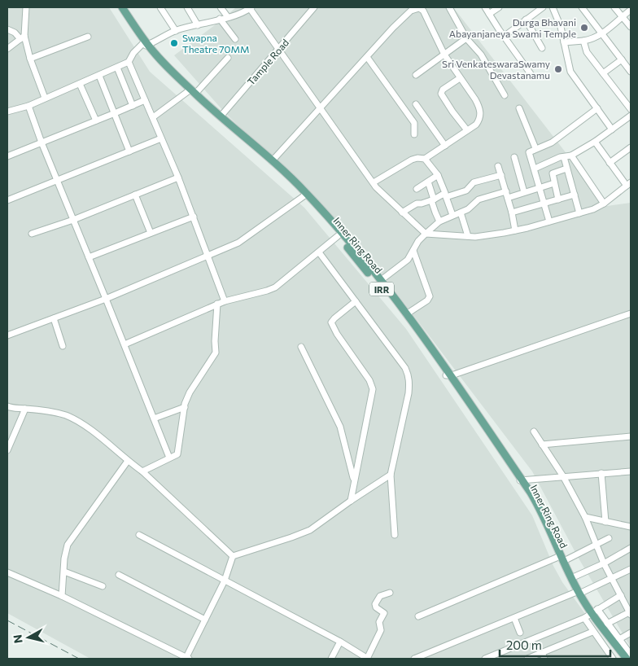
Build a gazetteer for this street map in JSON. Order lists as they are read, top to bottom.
{
  "streets": {
    "main road": ["Inner Ring Road", "IRR"],
    "street": ["Tample Road"]
  },
  "crossings": [
    ["Tample Road", "Inner Ring Road"],
    ["Inner Ring Road", "IRR"]
  ],
  "places": ["Durga Bhavani Abayanjaneya Swami Temple", "Swapna Theatre 70MM", "Sri VenkateswaraSwamy Devastanamu"],
  "scale_bar": "200 m",
  "north": "left"
}
